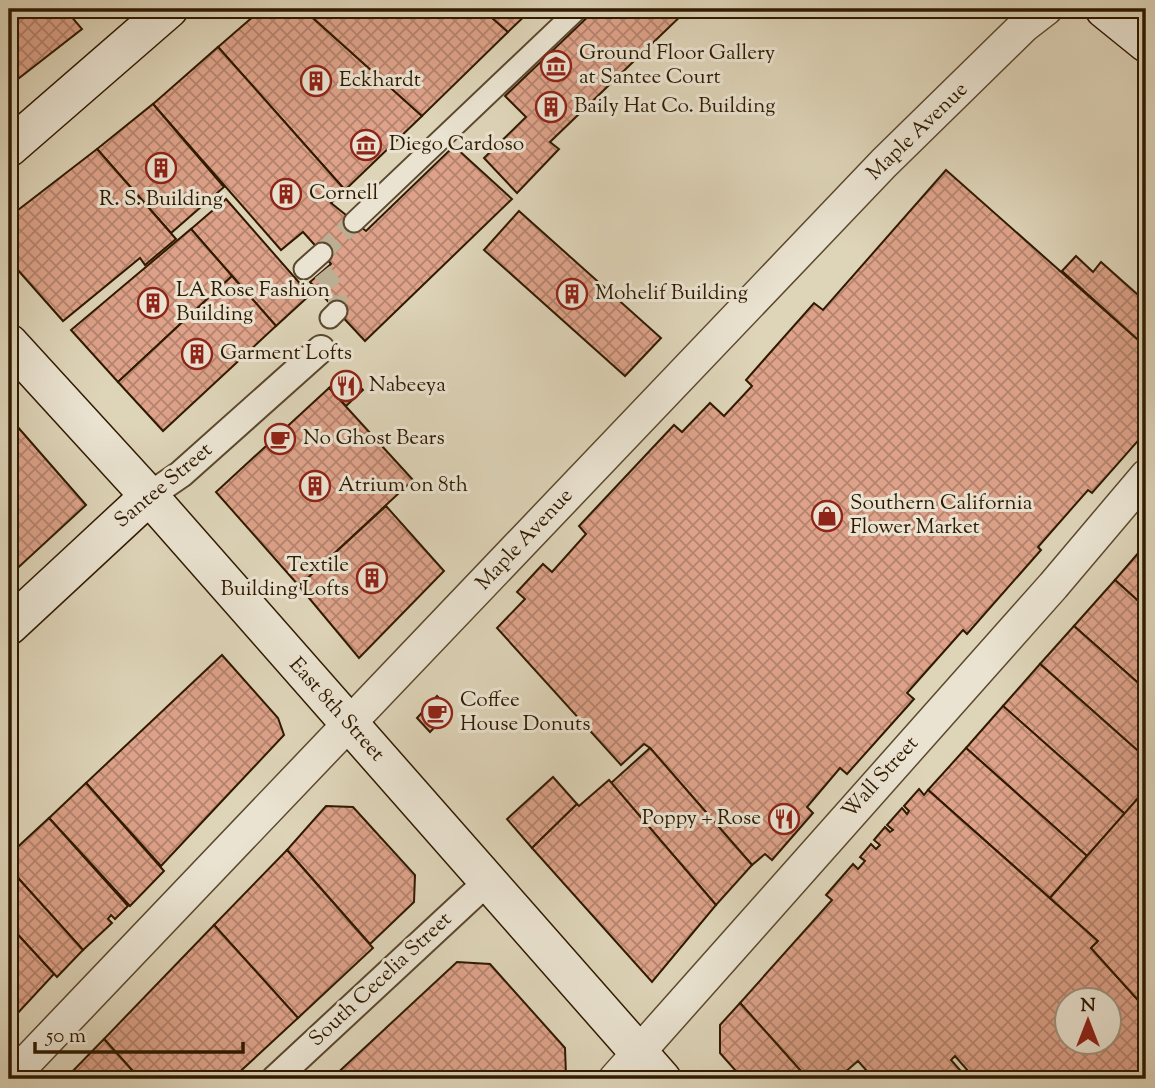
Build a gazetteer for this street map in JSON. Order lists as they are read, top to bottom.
{
  "streets": {
    "main road": ["Santee Street", "East 8th Street"],
    "street": ["Maple Avenue", "Wall Street", "South Cecelia Street"]
  },
  "crossings": [
    ["Maple Avenue", "East 8th Street"],
    ["Santee Street", "East 8th Street"],
    ["East 8th Street", "Wall Street"],
    ["East 8th Street", "South Cecelia Street"]
  ],
  "places": {
    "museum": ["Ground Floor Gallery at Santee Court", "Diego Cardoso"],
    "building": [
      "Eckhardt",
      "Baily Hat Co. Building",
      "R. S. Building",
      "Cornell",
      "Mohelif Building",
      "LA Rose Fashion Building",
      "Garment Lofts",
      "Atrium on 8th",
      "Textile Building Lofts"
    ],
    "restaurant": ["Nabeeya", "Poppy + Rose"],
    "cafe": ["No Ghost Bears", "Coffee House Donuts"],
    "shop": ["Southern California Flower Market"]
  },
  "scale_bar": "50 m",
  "north": "top"
}
